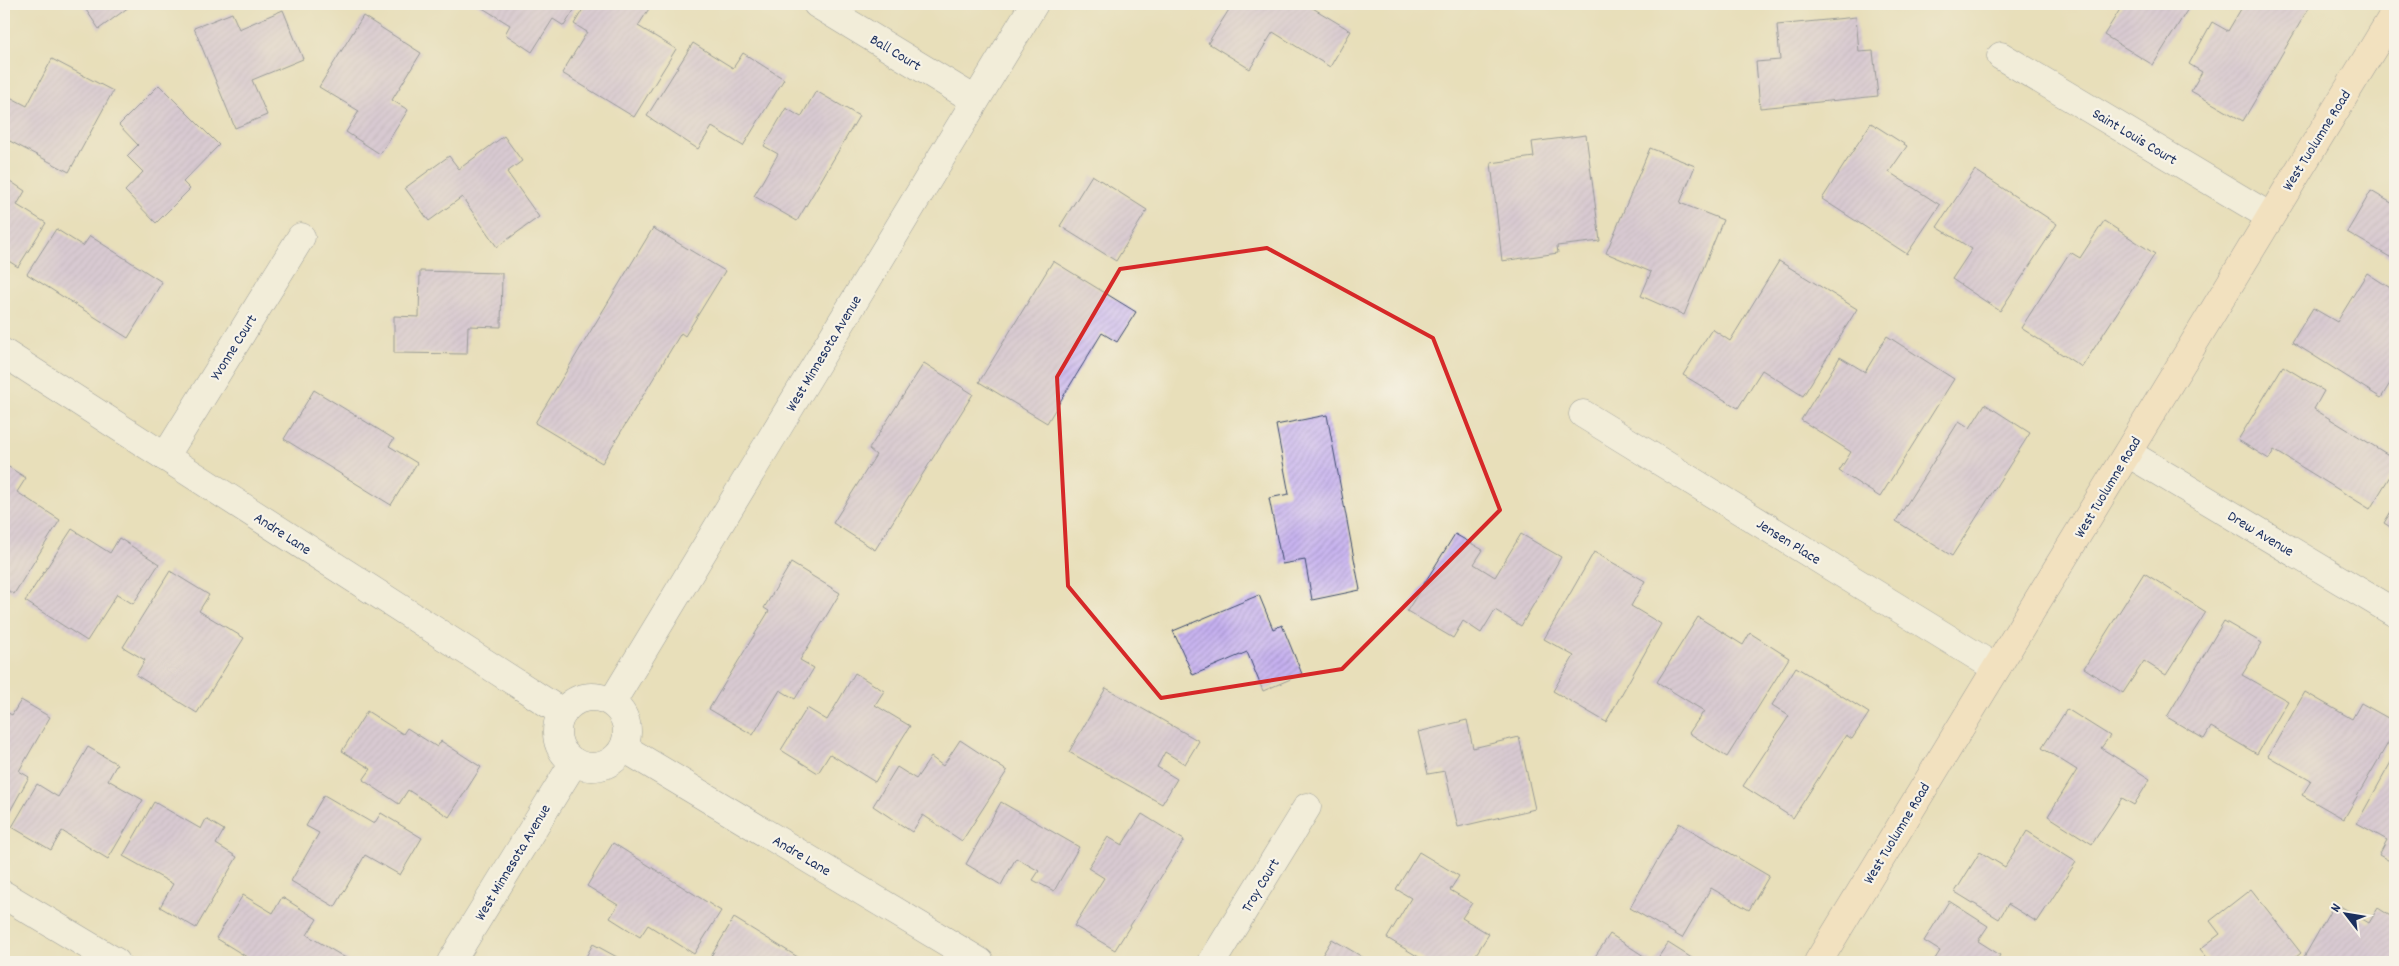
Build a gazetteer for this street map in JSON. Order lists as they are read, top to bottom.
{
  "streets": {
    "street": [
      "Ball Court",
      "Saint Louis Court",
      "West Tuolumne Road",
      "Yvonne Court",
      "West Minnesota Avenue",
      "Andre Lane",
      "Drew Avenue",
      "Jensen Place",
      "Troy Court"
    ]
  },
  "crossings": [
    ["Ball Court", "West Minnesota Avenue"],
    ["Saint Louis Court", "West Tuolumne Road"],
    ["West Tuolumne Road", "Drew Avenue"],
    ["West Tuolumne Road", "Jensen Place"],
    ["Yvonne Court", "Andre Lane"],
    ["West Minnesota Avenue", "Andre Lane"]
  ],
  "north": "top left"
}
